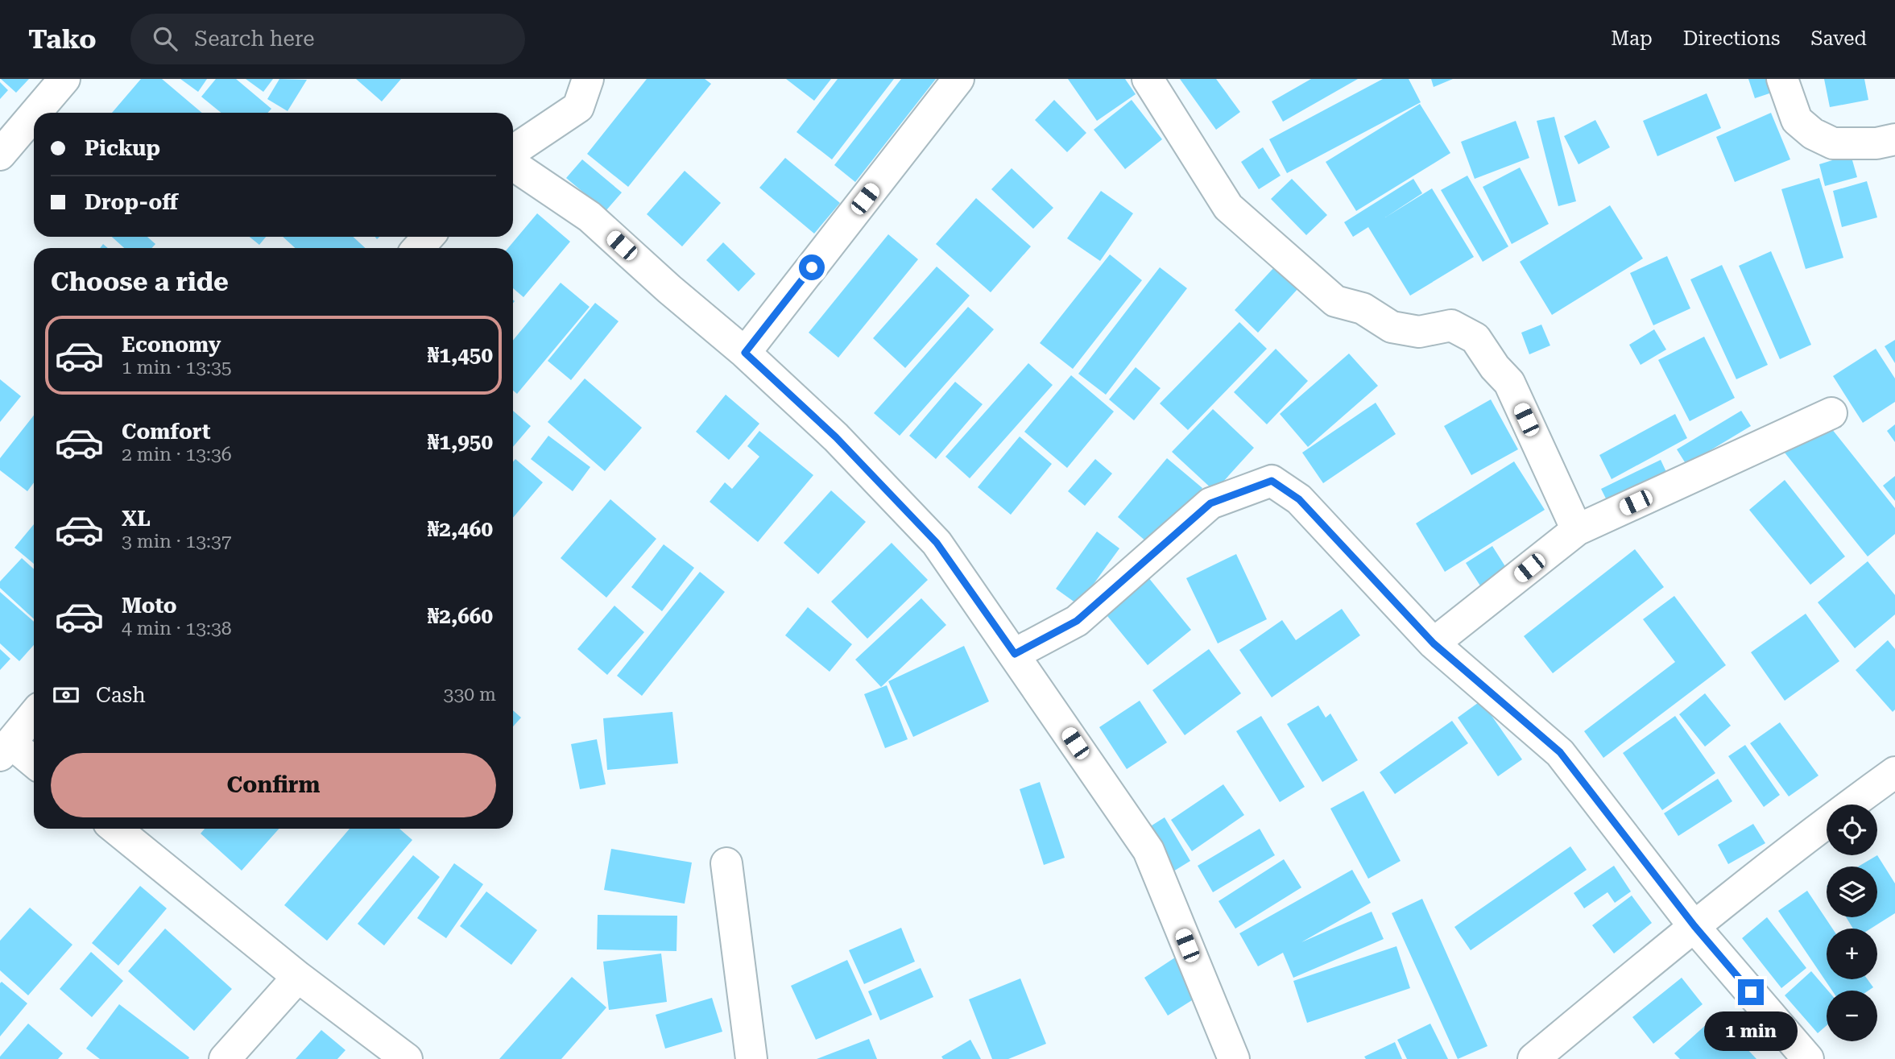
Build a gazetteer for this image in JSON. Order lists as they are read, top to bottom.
{
  "page": {
    "header": "Tako",
    "search": "Search here",
    "nav": ["Map", "Directions", "Saved"],
    "banner": ["Pickup", "Drop-off"],
    "heading": "Choose a ride",
    "list": [
      {
        "name": "Economy",
        "note": "1 min · 13:35",
        "value": "₦1,450"
      },
      {
        "name": "Comfort",
        "note": "2 min · 13:36",
        "value": "₦1,950"
      },
      {
        "name": "XL",
        "note": "3 min · 13:37",
        "value": "₦2,460"
      },
      {
        "name": "Moto",
        "note": "4 min · 13:38",
        "value": "₦2,660"
      }
    ],
    "pay": ["Cash", "330 m"],
    "buttons": "Confirm",
    "map_buttons": ["+", "−"],
    "bubble": "1 min"
  }
}
